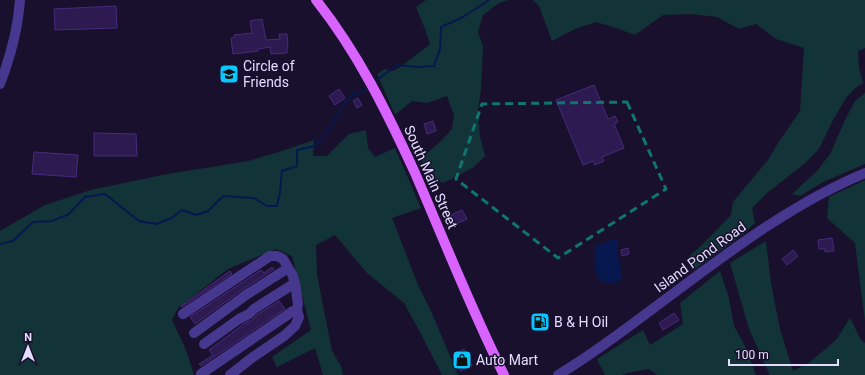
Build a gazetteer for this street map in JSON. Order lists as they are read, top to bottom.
{
  "streets": {
    "main road": ["South Main Street"],
    "street": ["Island Pond Road"]
  },
  "places": {
    "school or university": ["Circle of Friends"],
    "fuel station": ["B & H Oil"],
    "shop": ["Auto Mart"]
  },
  "scale_bar": "100 m",
  "north": "top"
}
